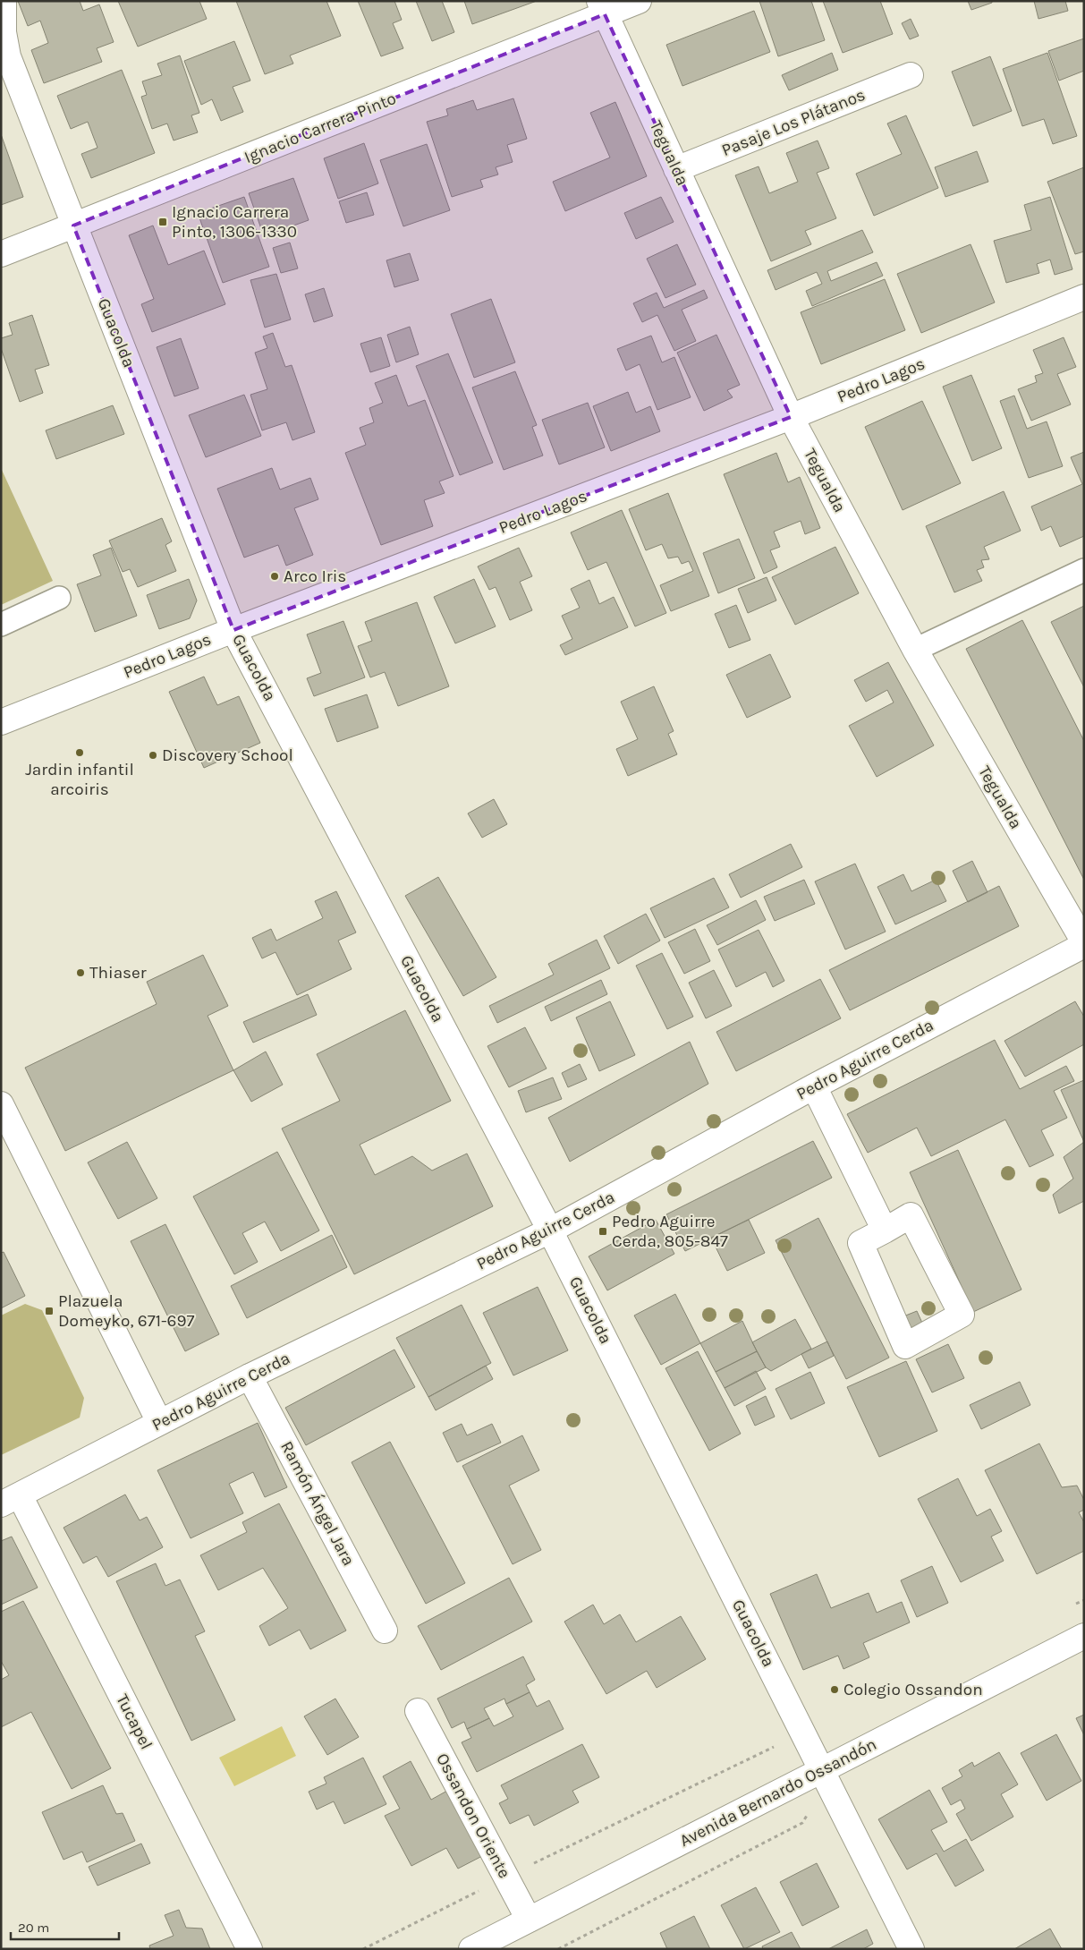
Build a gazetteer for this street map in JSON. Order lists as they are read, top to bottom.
{
  "streets": {
    "street": [
      "Pasaje Los Plátanos",
      "Ignacio Carrera Pinto",
      "Tegualda",
      "Guacolda",
      "Pedro Lagos",
      "Pedro Aguirre Cerda",
      "Ramón Ángel Jara",
      "Tucapel",
      "Avenida Bernardo Ossandón",
      "Ossandon Oriente"
    ]
  },
  "crossings": [
    ["Pasaje Los Plátanos", "Tegualda"],
    ["Ignacio Carrera Pinto", "Tegualda"],
    ["Ignacio Carrera Pinto", "Guacolda"],
    ["Tegualda", "Pedro Lagos"],
    ["Tegualda", "Pedro Aguirre Cerda"],
    ["Guacolda", "Pedro Lagos"],
    ["Guacolda", "Pedro Aguirre Cerda"],
    ["Guacolda", "Avenida Bernardo Ossandón"],
    ["Pedro Aguirre Cerda", "Ramón Ángel Jara"],
    ["Pedro Aguirre Cerda", "Tucapel"],
    ["Avenida Bernardo Ossandón", "Ossandon Oriente"]
  ],
  "places": {
    "transit": ["Ignacio Carrera Pinto, 1306-1330", "Pedro Aguirre Cerda, 805-847", "Plazuela Domeyko, 671-697"],
    "other": [
      "Arco Iris",
      "Jardin infantil arcoiris",
      "Discovery School",
      "Thiaser",
      "Colegio Ossandon"
    ]
  },
  "scale_bar": "20 m"
}
